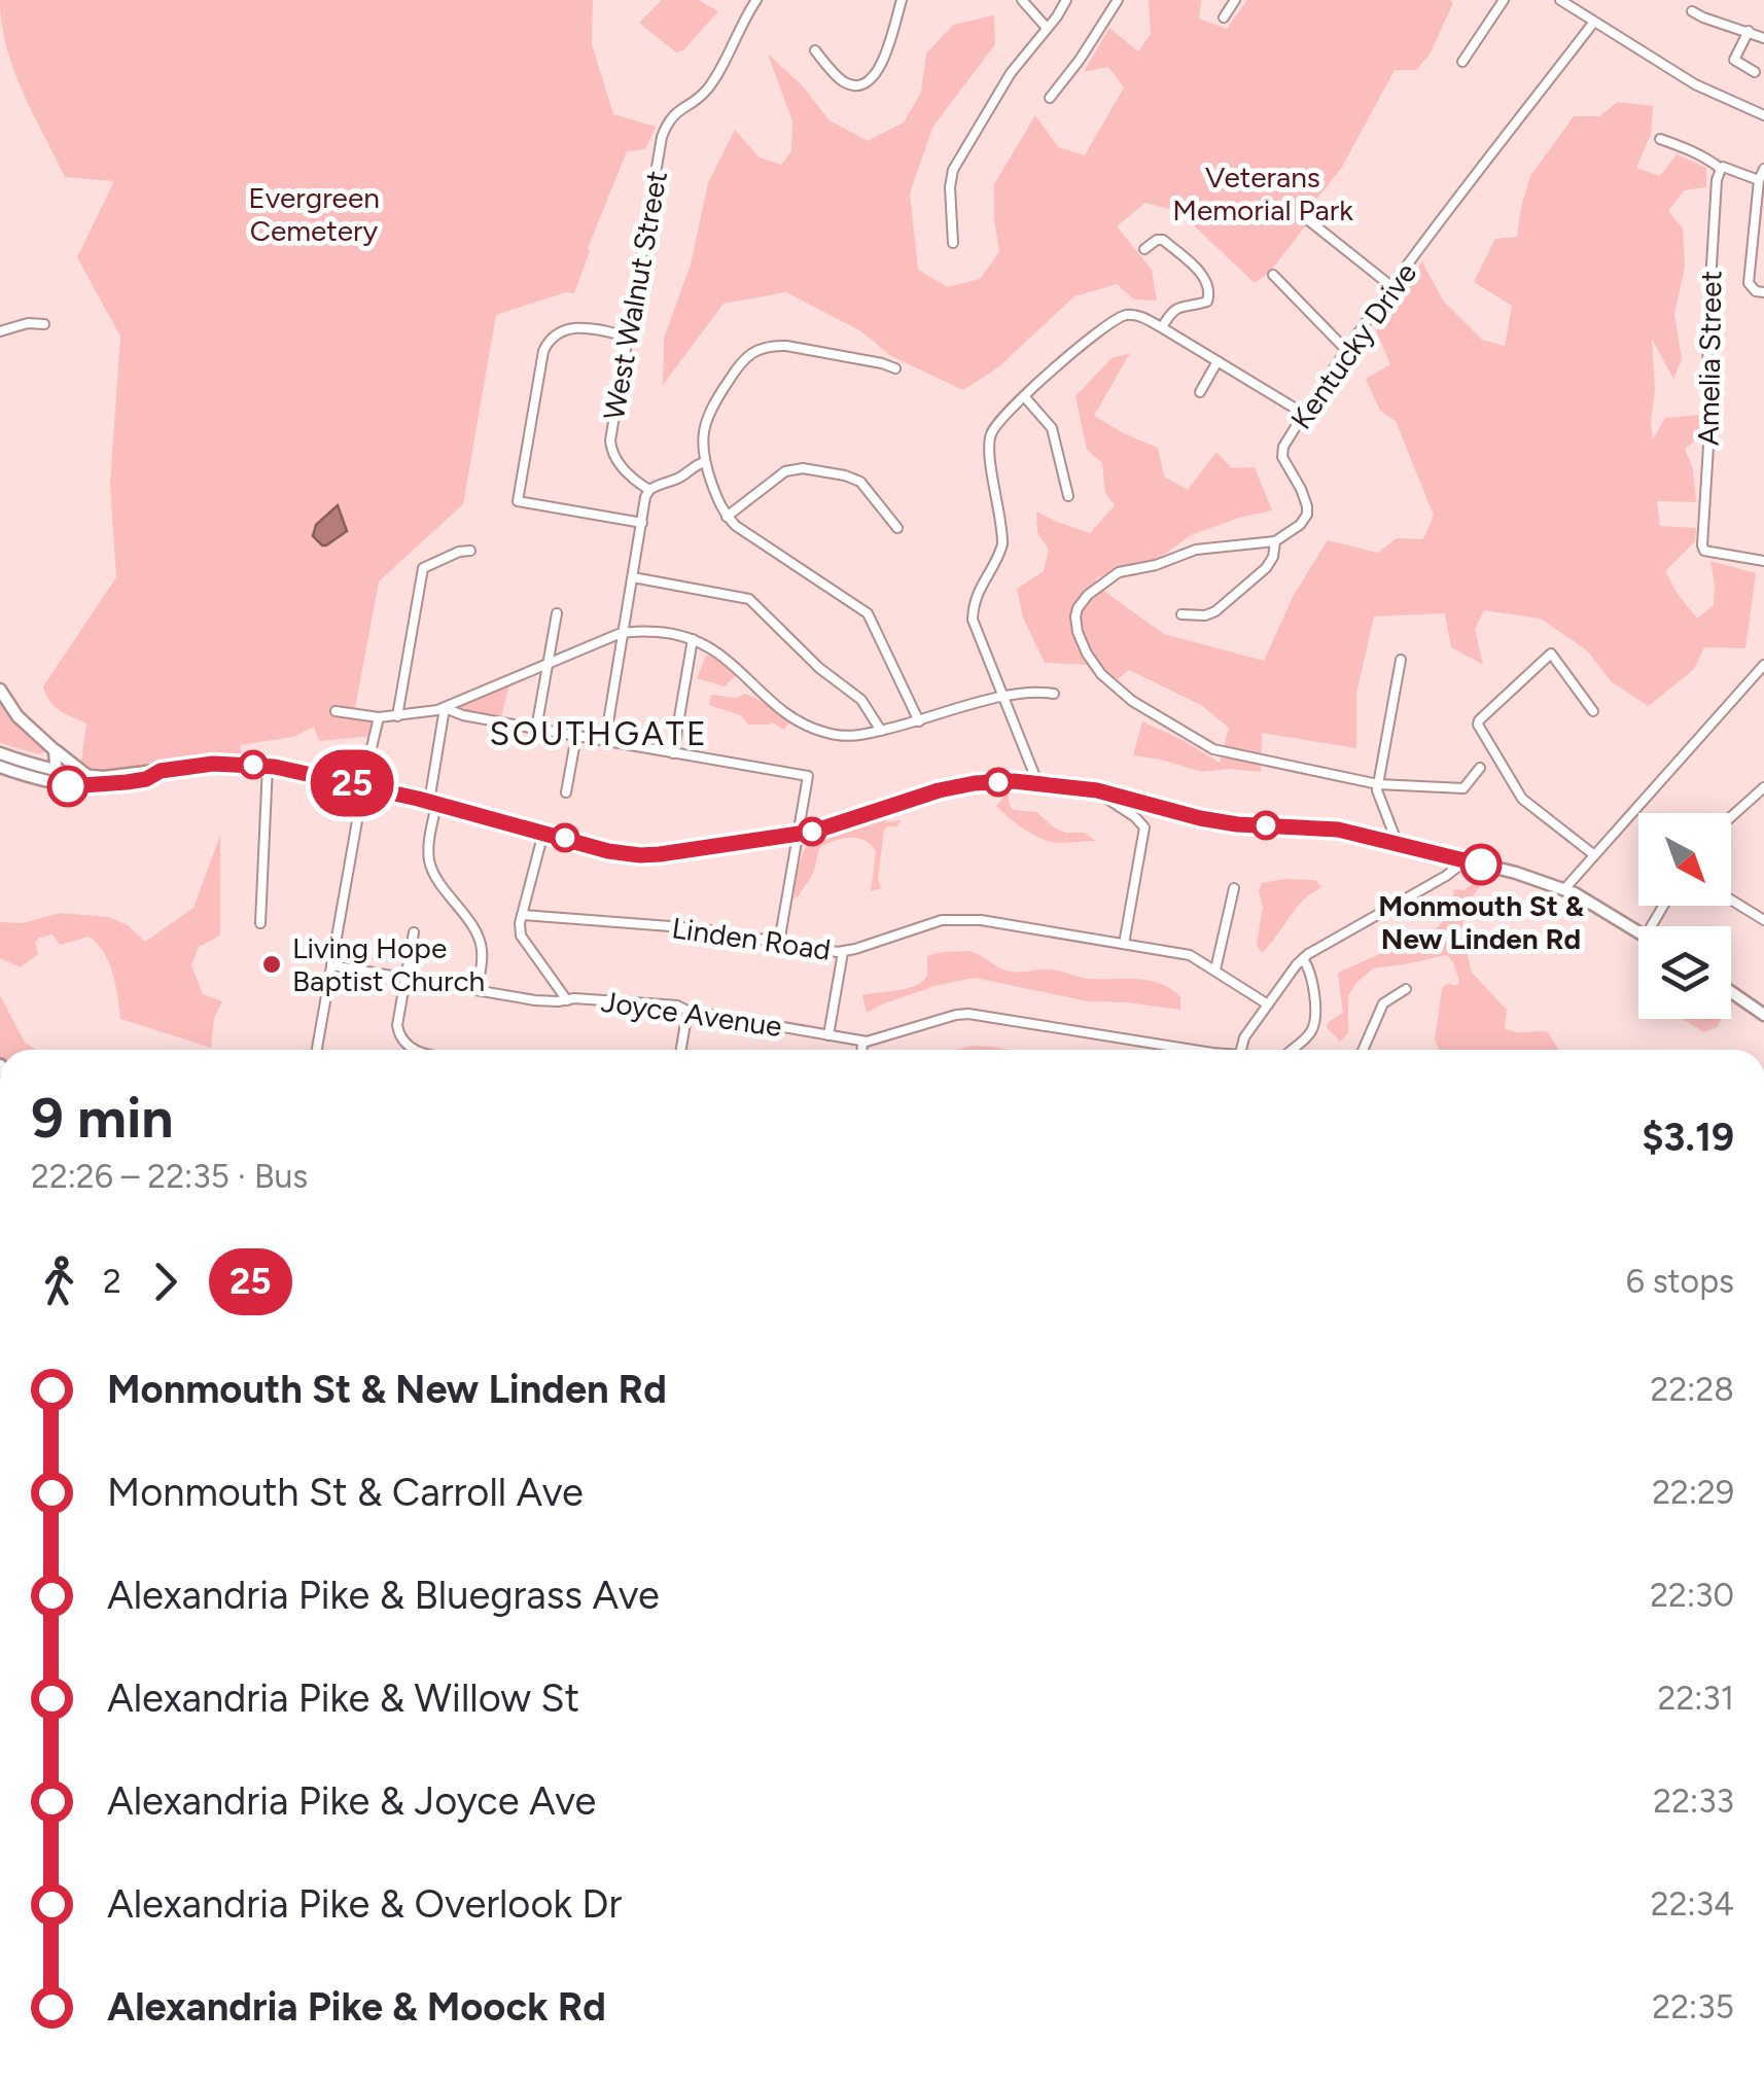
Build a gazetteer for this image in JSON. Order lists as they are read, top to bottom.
{
  "streets": {
    "street": [
      "West Walnut Street",
      "Kentucky Drive",
      "Amelia Street",
      "Linden Road",
      "Joyce Avenue"
    ]
  },
  "crossings": [
    ["Linden Road", "Joyce Avenue"]
  ],
  "districts": ["SOUTHGATE"],
  "parks": ["Veterans Memorial Park", "Evergreen Cemetery"],
  "places": ["Monmouth St & New Linden Rd", "Living Hope Baptist Church"],
  "lines": ["bus line 25"],
  "north": "bottom right",
  "page": {
    "on_map": "25",
    "heading": ["9 min", "22:26 – 22:35 · Bus", "$3.19"],
    "legs": ["2", "25", "6 stops"],
    "list": [
      {
        "name": "Monmouth St & New Linden Rd",
        "value": "22:28"
      },
      {
        "name": "Monmouth St & Carroll Ave",
        "value": "22:29"
      },
      {
        "name": "Alexandria Pike & Bluegrass Ave",
        "value": "22:30"
      },
      {
        "name": "Alexandria Pike & Willow St",
        "value": "22:31"
      },
      {
        "name": "Alexandria Pike & Joyce Ave",
        "value": "22:33"
      },
      {
        "name": "Alexandria Pike & Overlook Dr",
        "value": "22:34"
      },
      {
        "name": "Alexandria Pike & Moock Rd",
        "value": "22:35"
      }
    ]
  }
}
